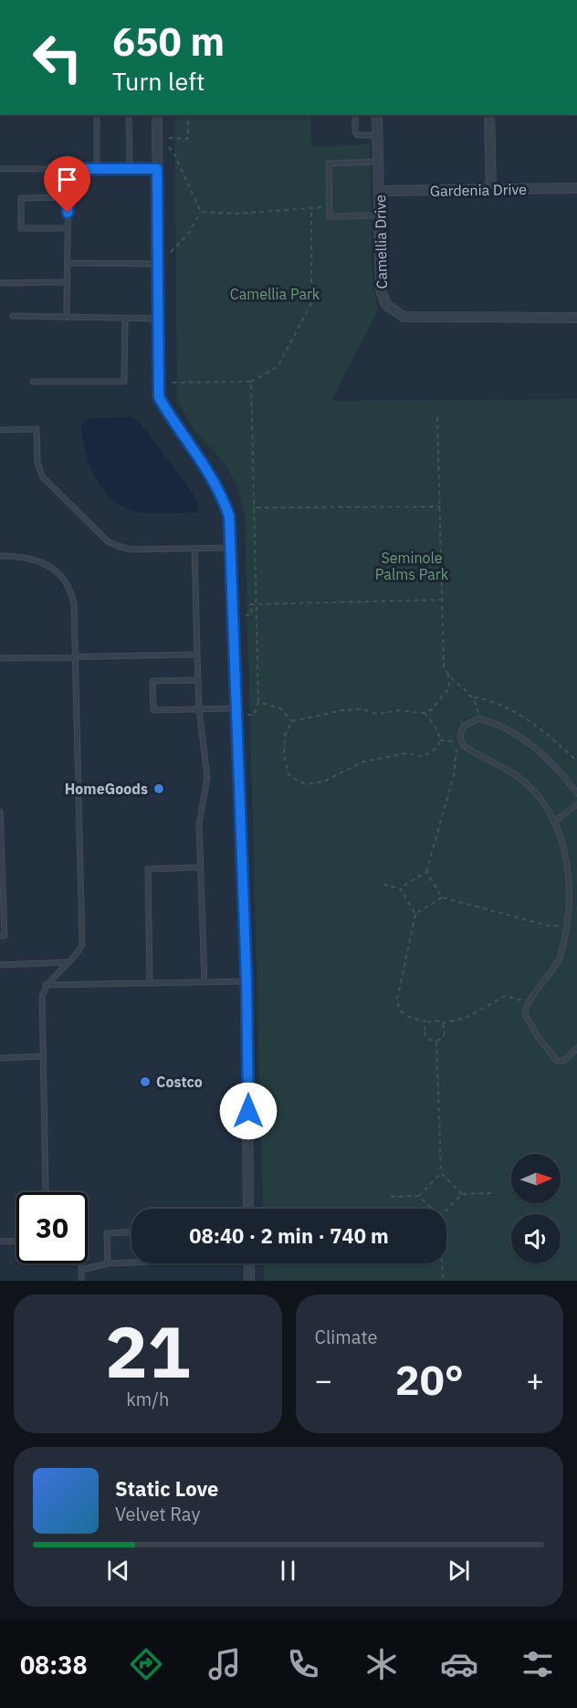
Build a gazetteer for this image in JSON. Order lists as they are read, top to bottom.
{
  "streets": {
    "street": ["Gardenia Drive", "Camellia Drive"]
  },
  "crossings": [
    ["Gardenia Drive", "Camellia Drive"]
  ],
  "parks": ["Camellia Park", "Seminole Palms Park"],
  "places": ["HomeGoods", "Costco"],
  "north": "right",
  "page": {
    "turn": ["650 m", "Turn left"],
    "limit": "30",
    "trip": "08:40 · 2 min · 740 m",
    "tile": [
      ["21", "km/h"],
      "Climate"
    ],
    "heat": ["−", "20°", "+"],
    "song": ["Static Love", "Velvet Ray"],
    "tabs": "08:38"
  }
}
